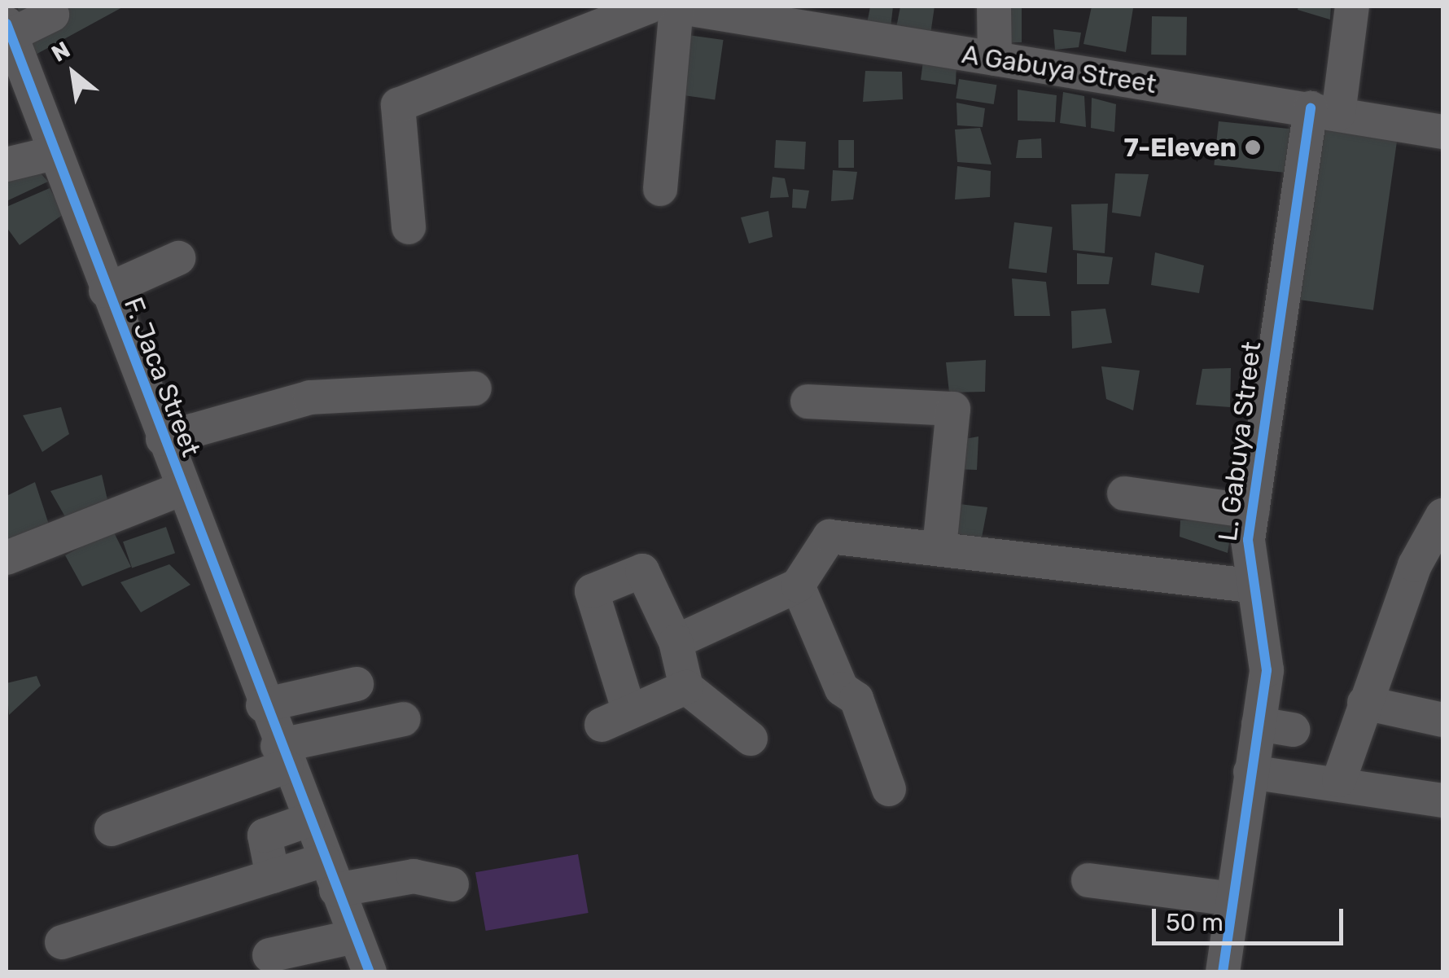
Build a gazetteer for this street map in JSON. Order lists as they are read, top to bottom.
{
  "streets": {
    "street": ["A Gabuya Street", "F. Jaca Street", "L. Gabuya Street"]
  },
  "crossings": [
    ["A Gabuya Street", "L. Gabuya Street"]
  ],
  "places": ["7-Eleven"],
  "scale_bar": "50 m",
  "north": "top left"
}
